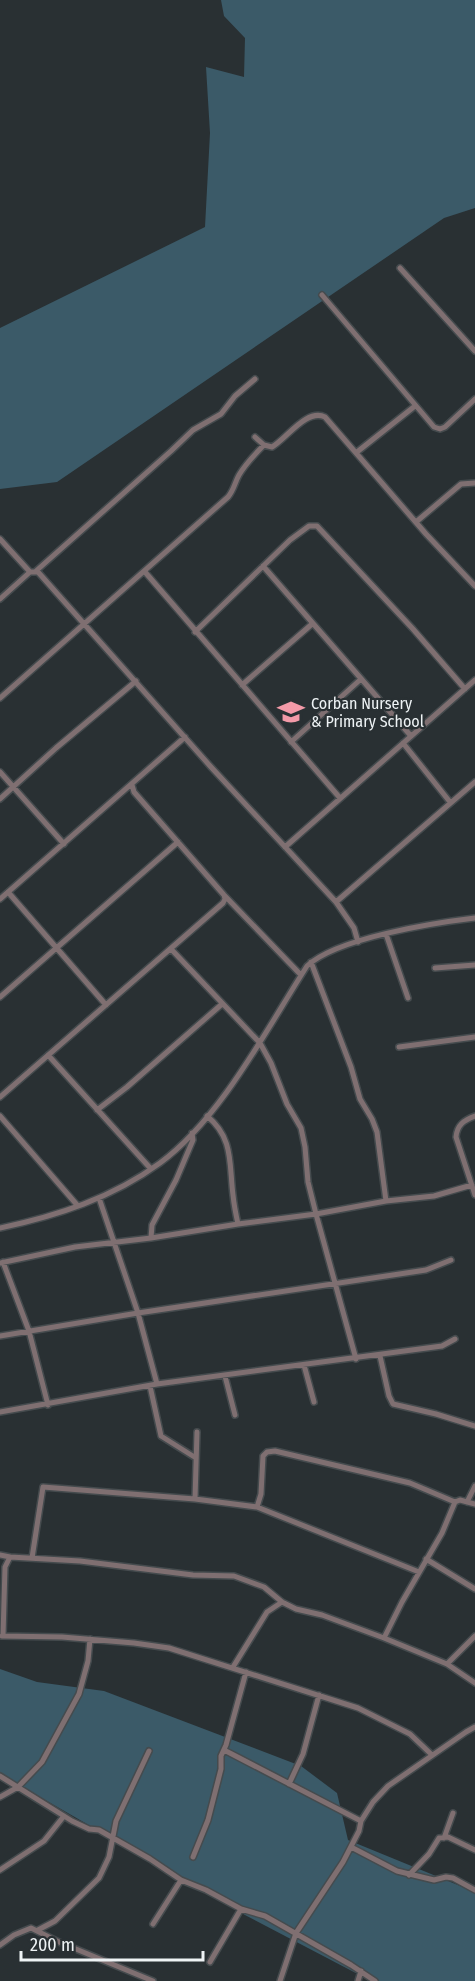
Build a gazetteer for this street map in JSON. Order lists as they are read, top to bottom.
{
  "places": {
    "school or university": ["Corban Nursery & Primary School"]
  },
  "scale_bar": "200 m"
}
